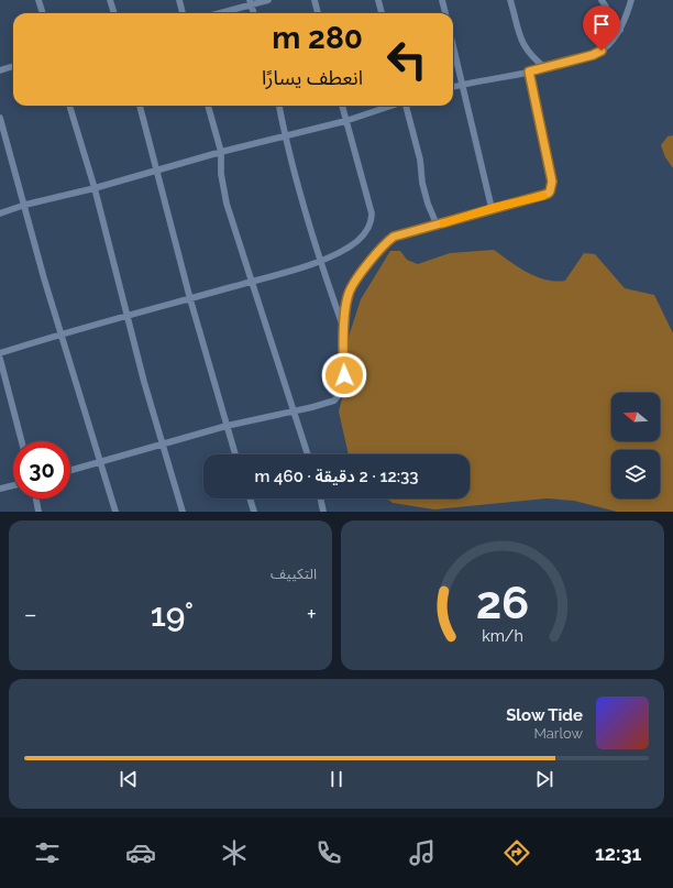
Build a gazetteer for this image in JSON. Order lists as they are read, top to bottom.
{
  "north": "left",
  "page": {
    "turn": ["280 m", "انعطف يسارًا"],
    "limit": "30",
    "trip": "12:33 · 2 دقيقة · 460 m",
    "tile": "التكييف",
    "heat": ["−", "19°", "+"],
    "song": ["Slow Tide", "Marlow"],
    "tabs": "12:31",
    "gauge": ["26", "km/h"]
  }
}
